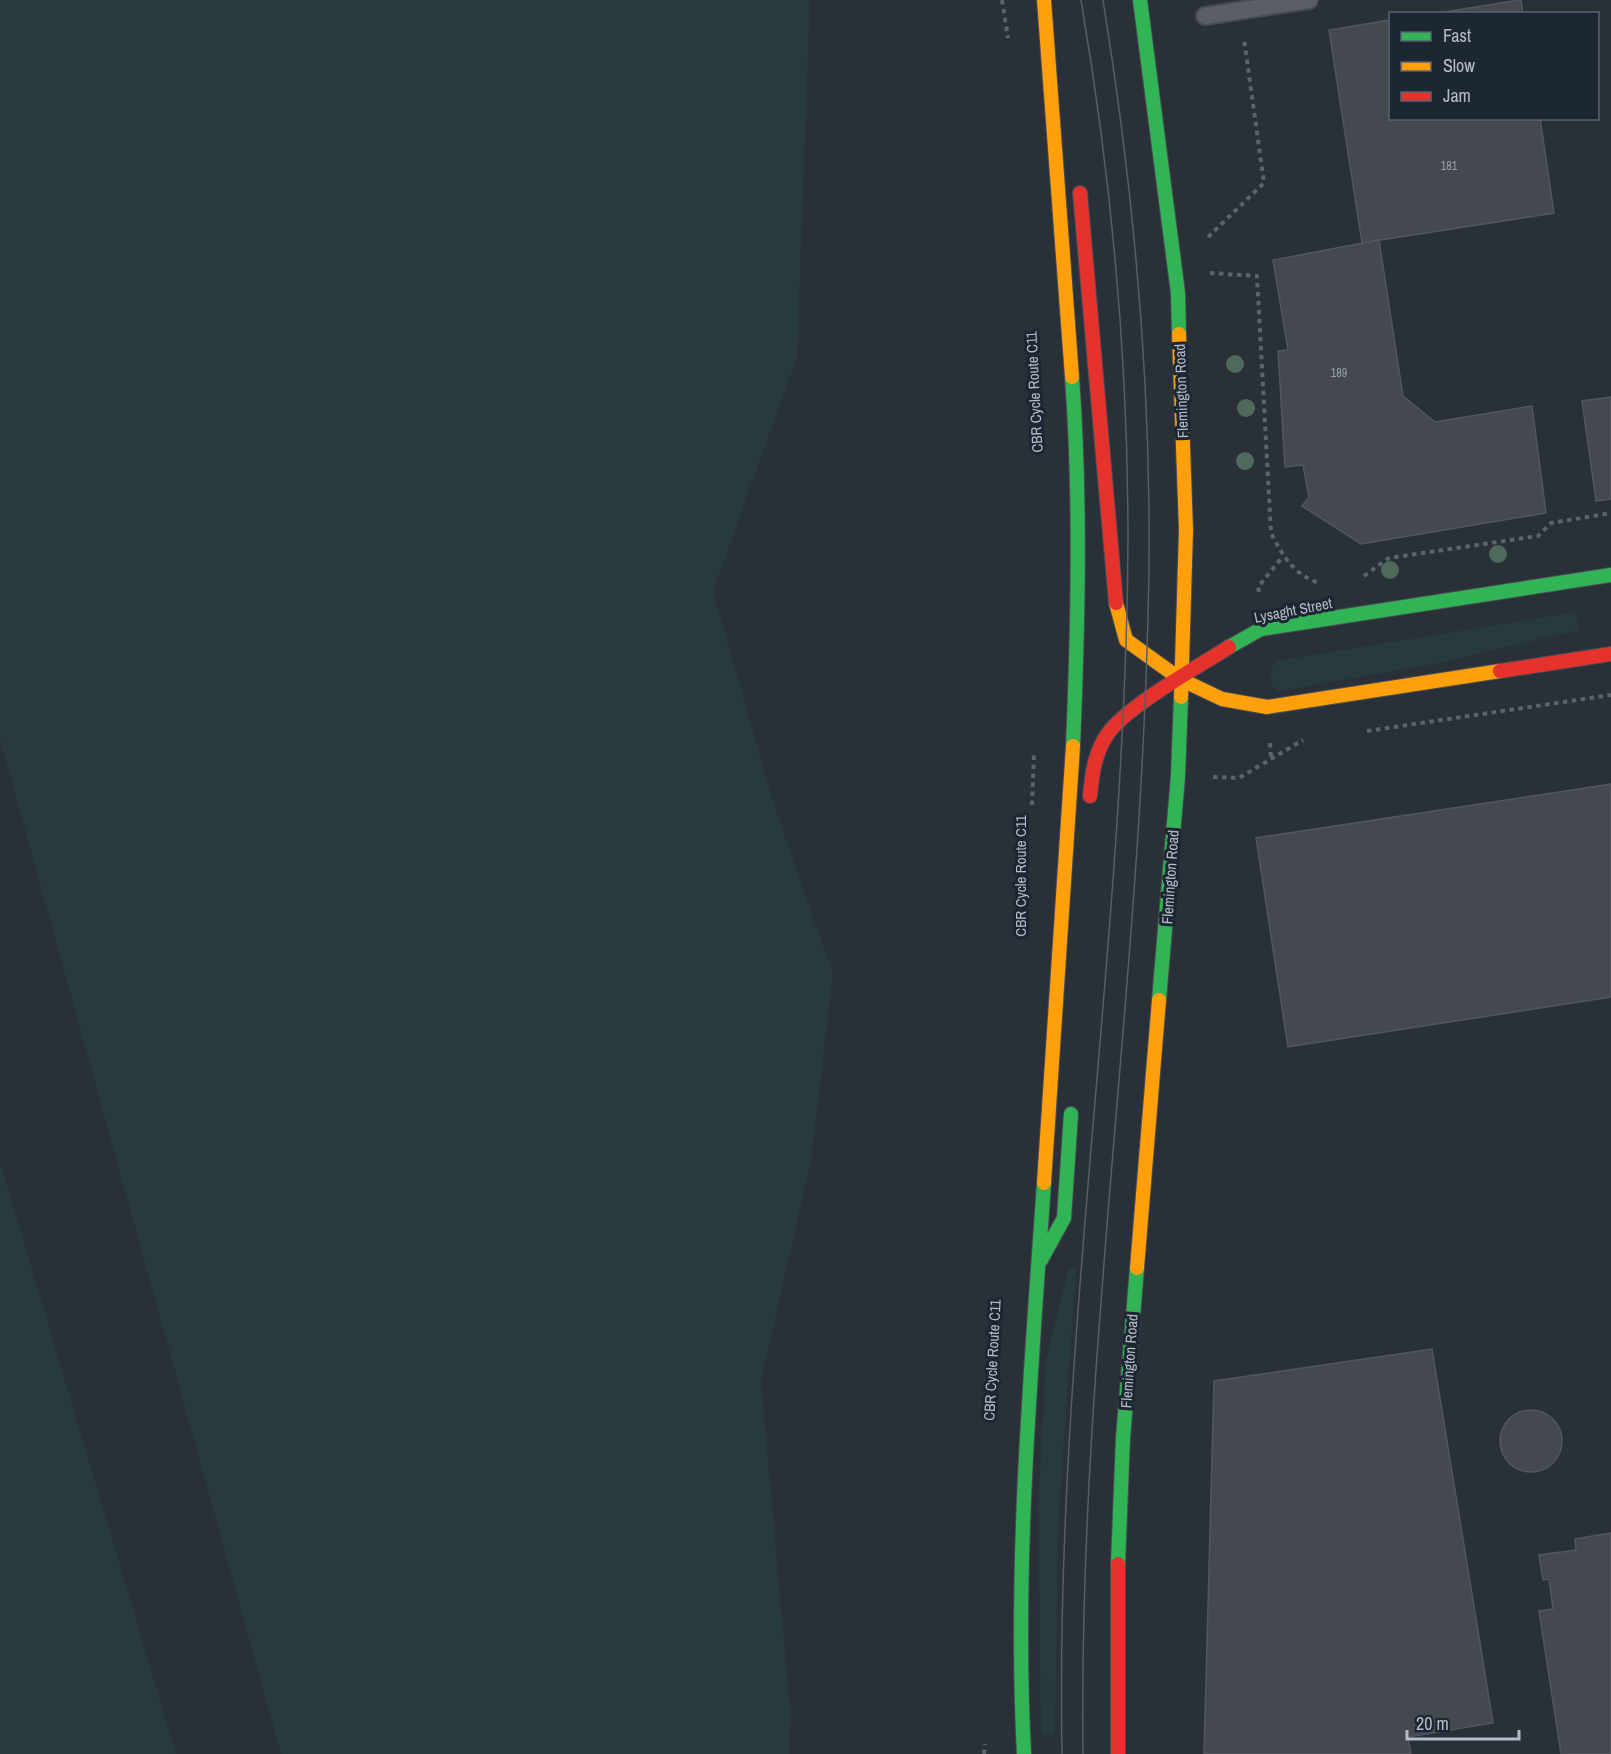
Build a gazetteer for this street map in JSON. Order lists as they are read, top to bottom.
{
  "streets": {
    "main road": ["Flemington Road", "Lysaght Street"],
    "path": ["CBR Cycle Route C11"]
  },
  "crossings": [
    ["Flemington Road", "Lysaght Street"]
  ],
  "house_numbers": ["181", "189"],
  "legend": ["Fast", "Slow", "Jam"],
  "scale_bar": "20 m"
}
